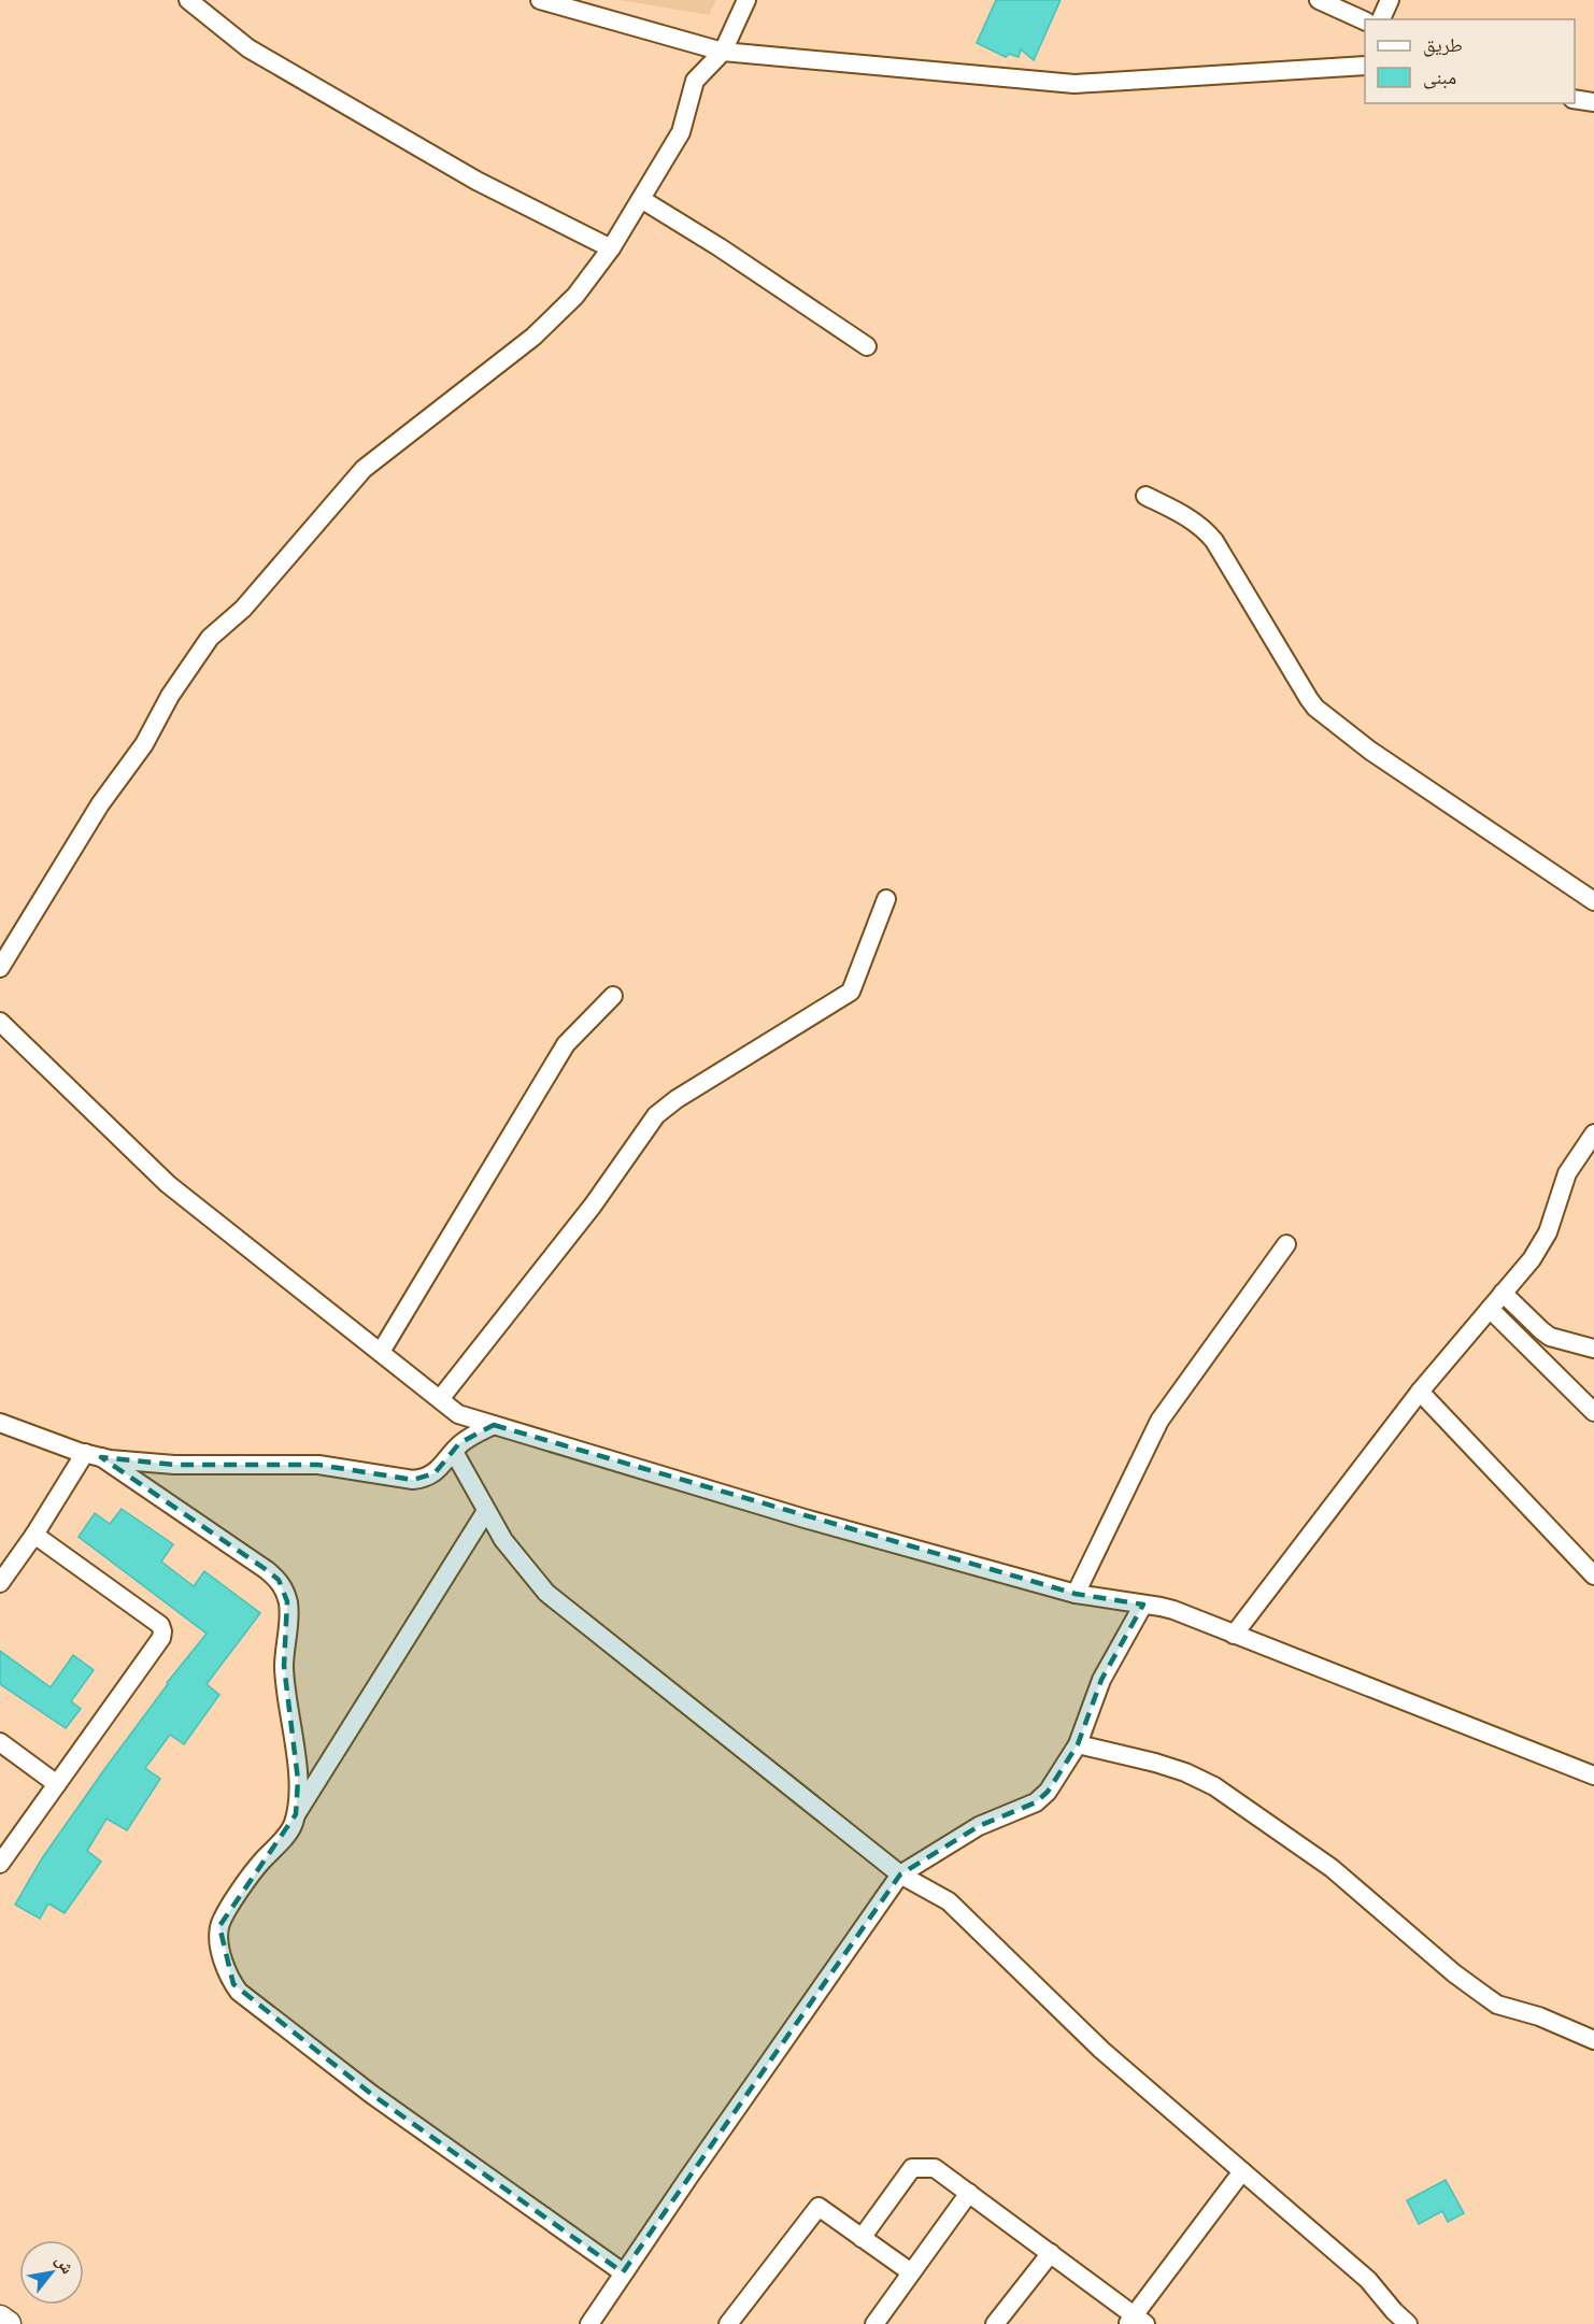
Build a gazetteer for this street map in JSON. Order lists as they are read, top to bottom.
{
  "legend": ["طريق", "مبنى"],
  "north": "top right"
}
